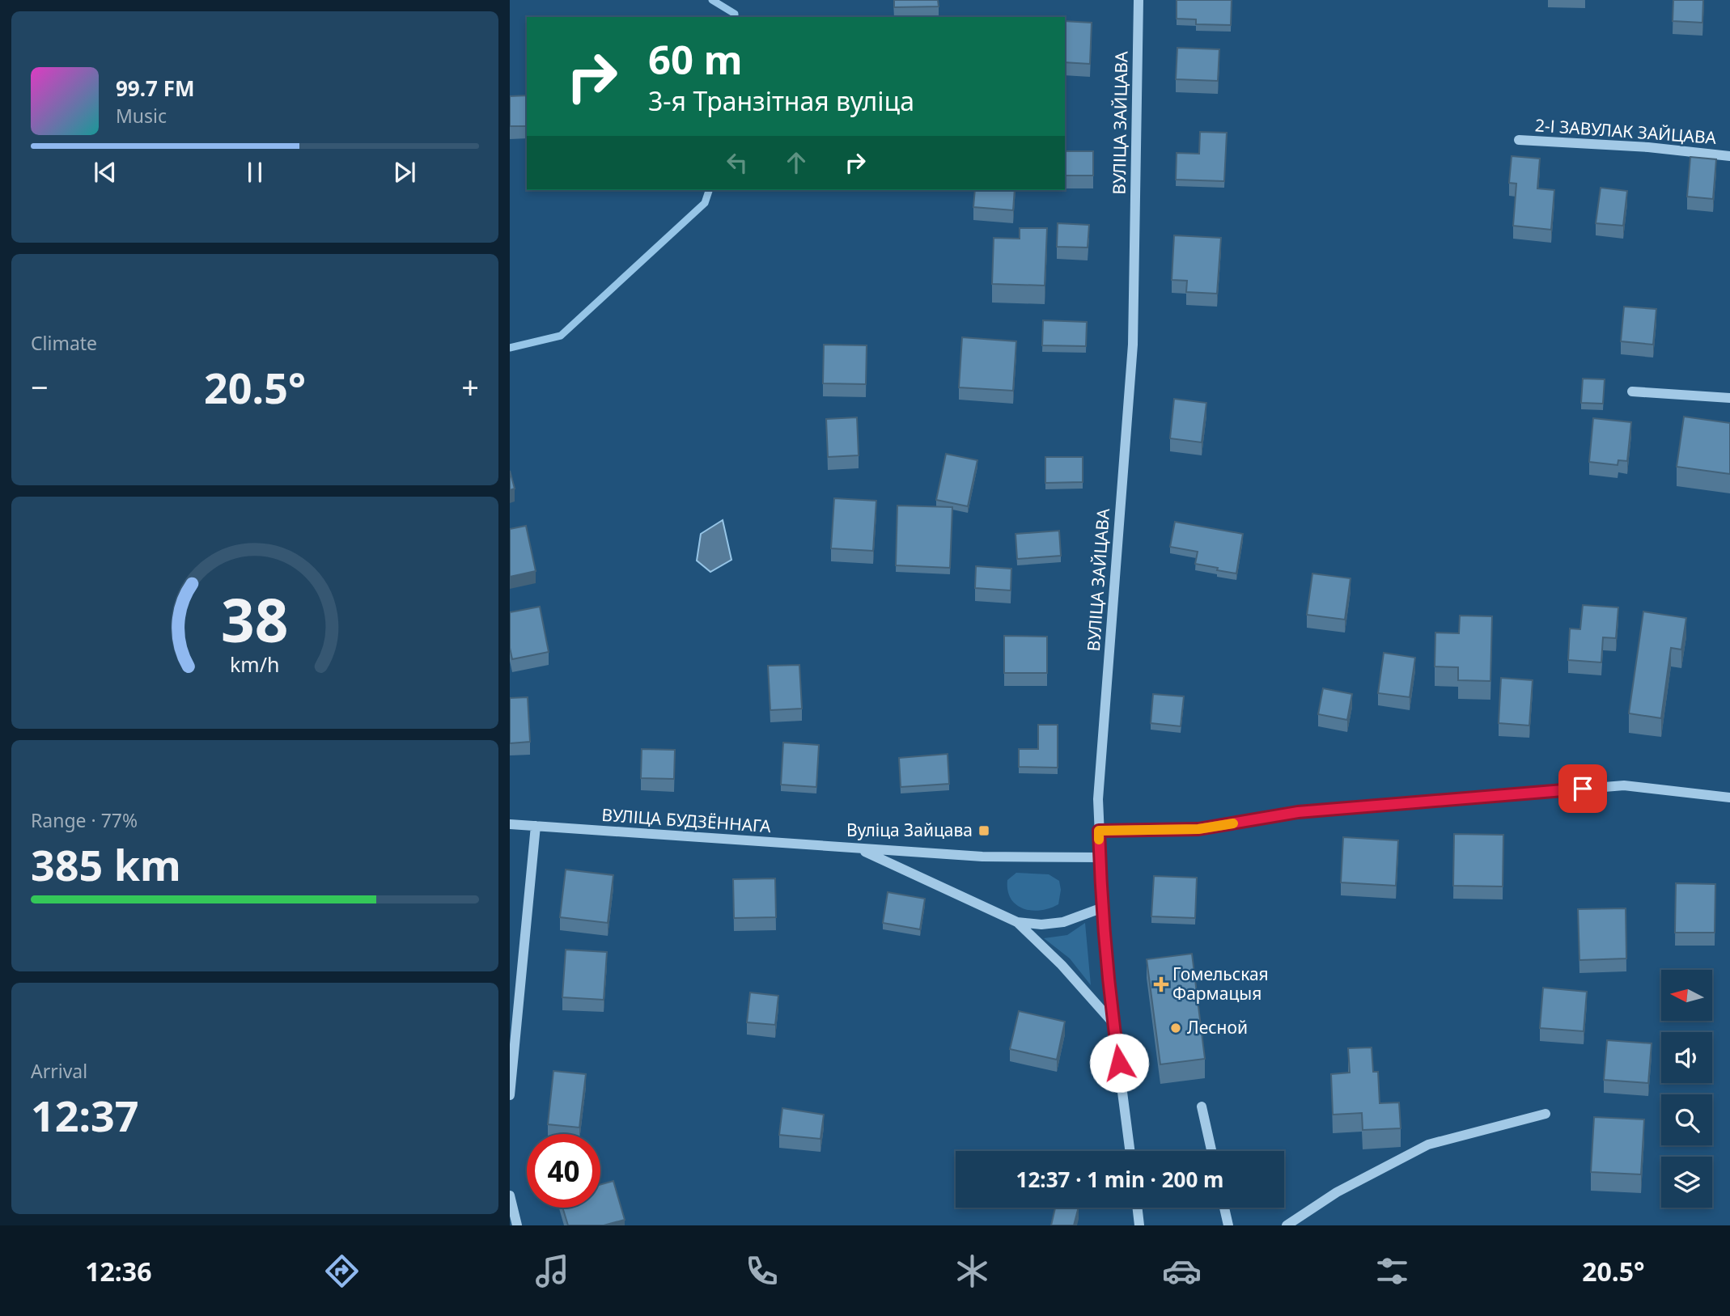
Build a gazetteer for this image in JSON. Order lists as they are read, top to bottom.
{
  "streets": {
    "street": ["ВУЛІЦА ЗАЙЦАВА", "2-І ЗАВУЛАК ЗАЙЦАВА", "ВУЛІЦА БУДЗЁННАГА"]
  },
  "crossings": [
    ["ВУЛІЦА ЗАЙЦАВА", "ВУЛІЦА БУДЗЁННАГА"]
  ],
  "places": {
    "transit": ["Вуліца Зайцава"],
    "health": ["Гомельская Фармацыя"],
    "other": ["Лесной"]
  },
  "north": "left",
  "page": {
    "turn": ["60 m", "3-я Транзітная вуліца"],
    "song": ["99.7 FM", "Music"],
    "tile": [
      "Climate",
      ["Range · 77%", "385 km"],
      ["Arrival", "12:37"]
    ],
    "heat": ["−", "20.5°", "+"],
    "limit": "40",
    "trip": "12:37 · 1 min · 200 m",
    "tabs": ["12:36", "20.5°"],
    "gauge": ["38", "km/h"]
  }
}
